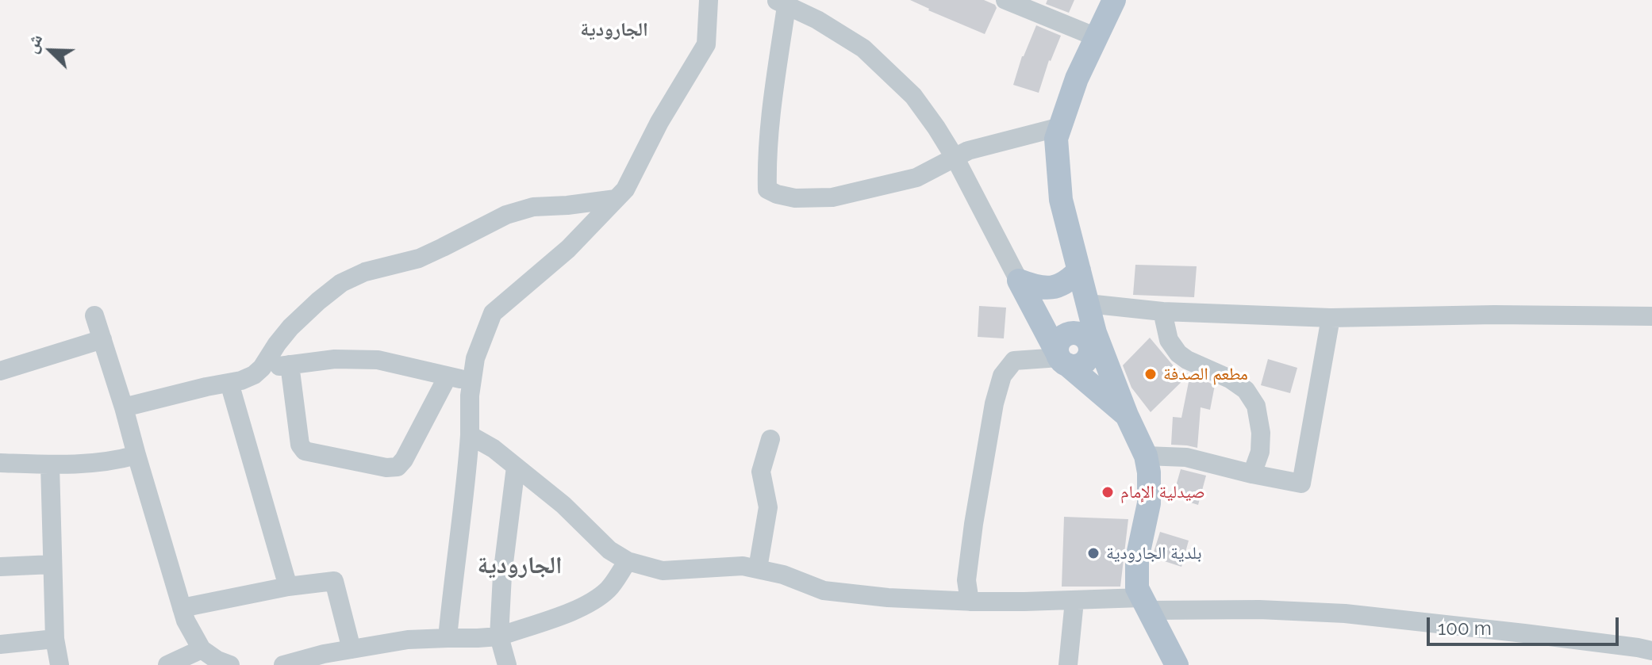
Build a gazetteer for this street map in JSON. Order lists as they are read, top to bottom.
{
  "districts": ["الجارودية", "الجارودية"],
  "places": ["مطعم الصدفة", "صيدلية الإمام", "بلدية الجارودية"],
  "scale_bar": "100 m",
  "north": "top left"
}
